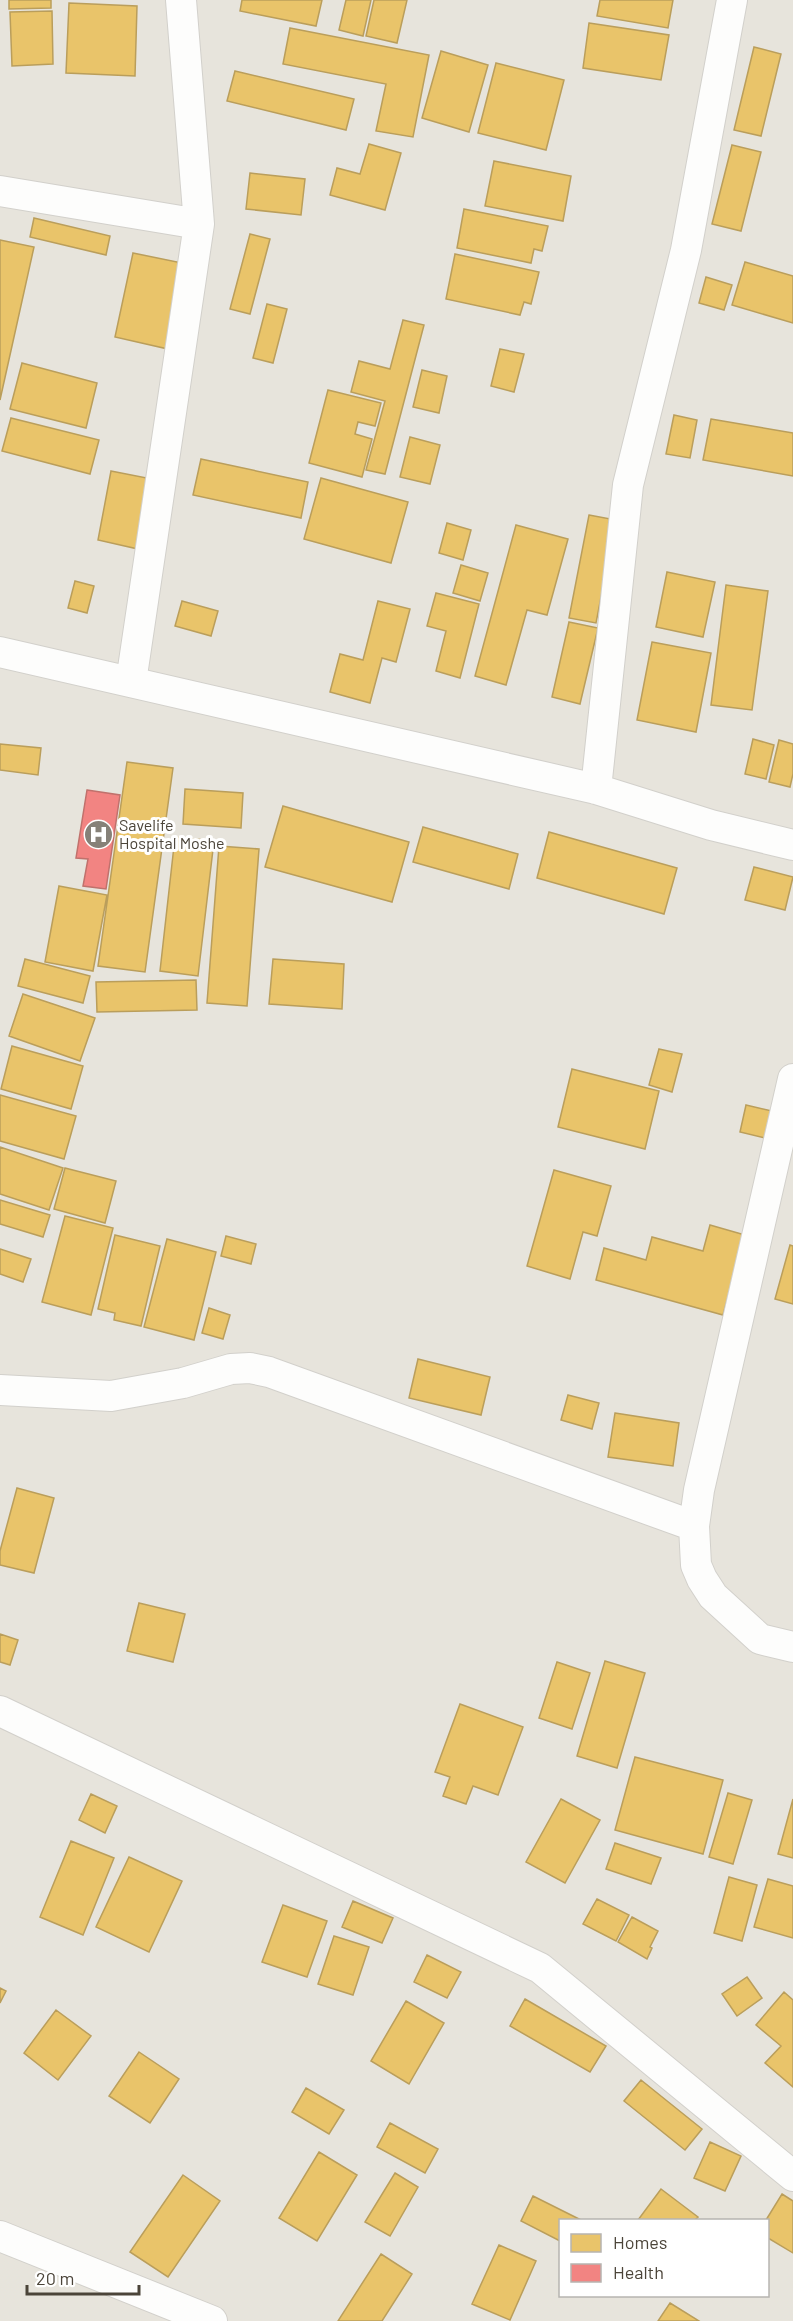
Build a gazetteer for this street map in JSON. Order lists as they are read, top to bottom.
{
  "places": {
    "hospital": ["Savelife Hospital Moshe"]
  },
  "legend": ["Homes", "Health"],
  "scale_bar": "20 m"
}
